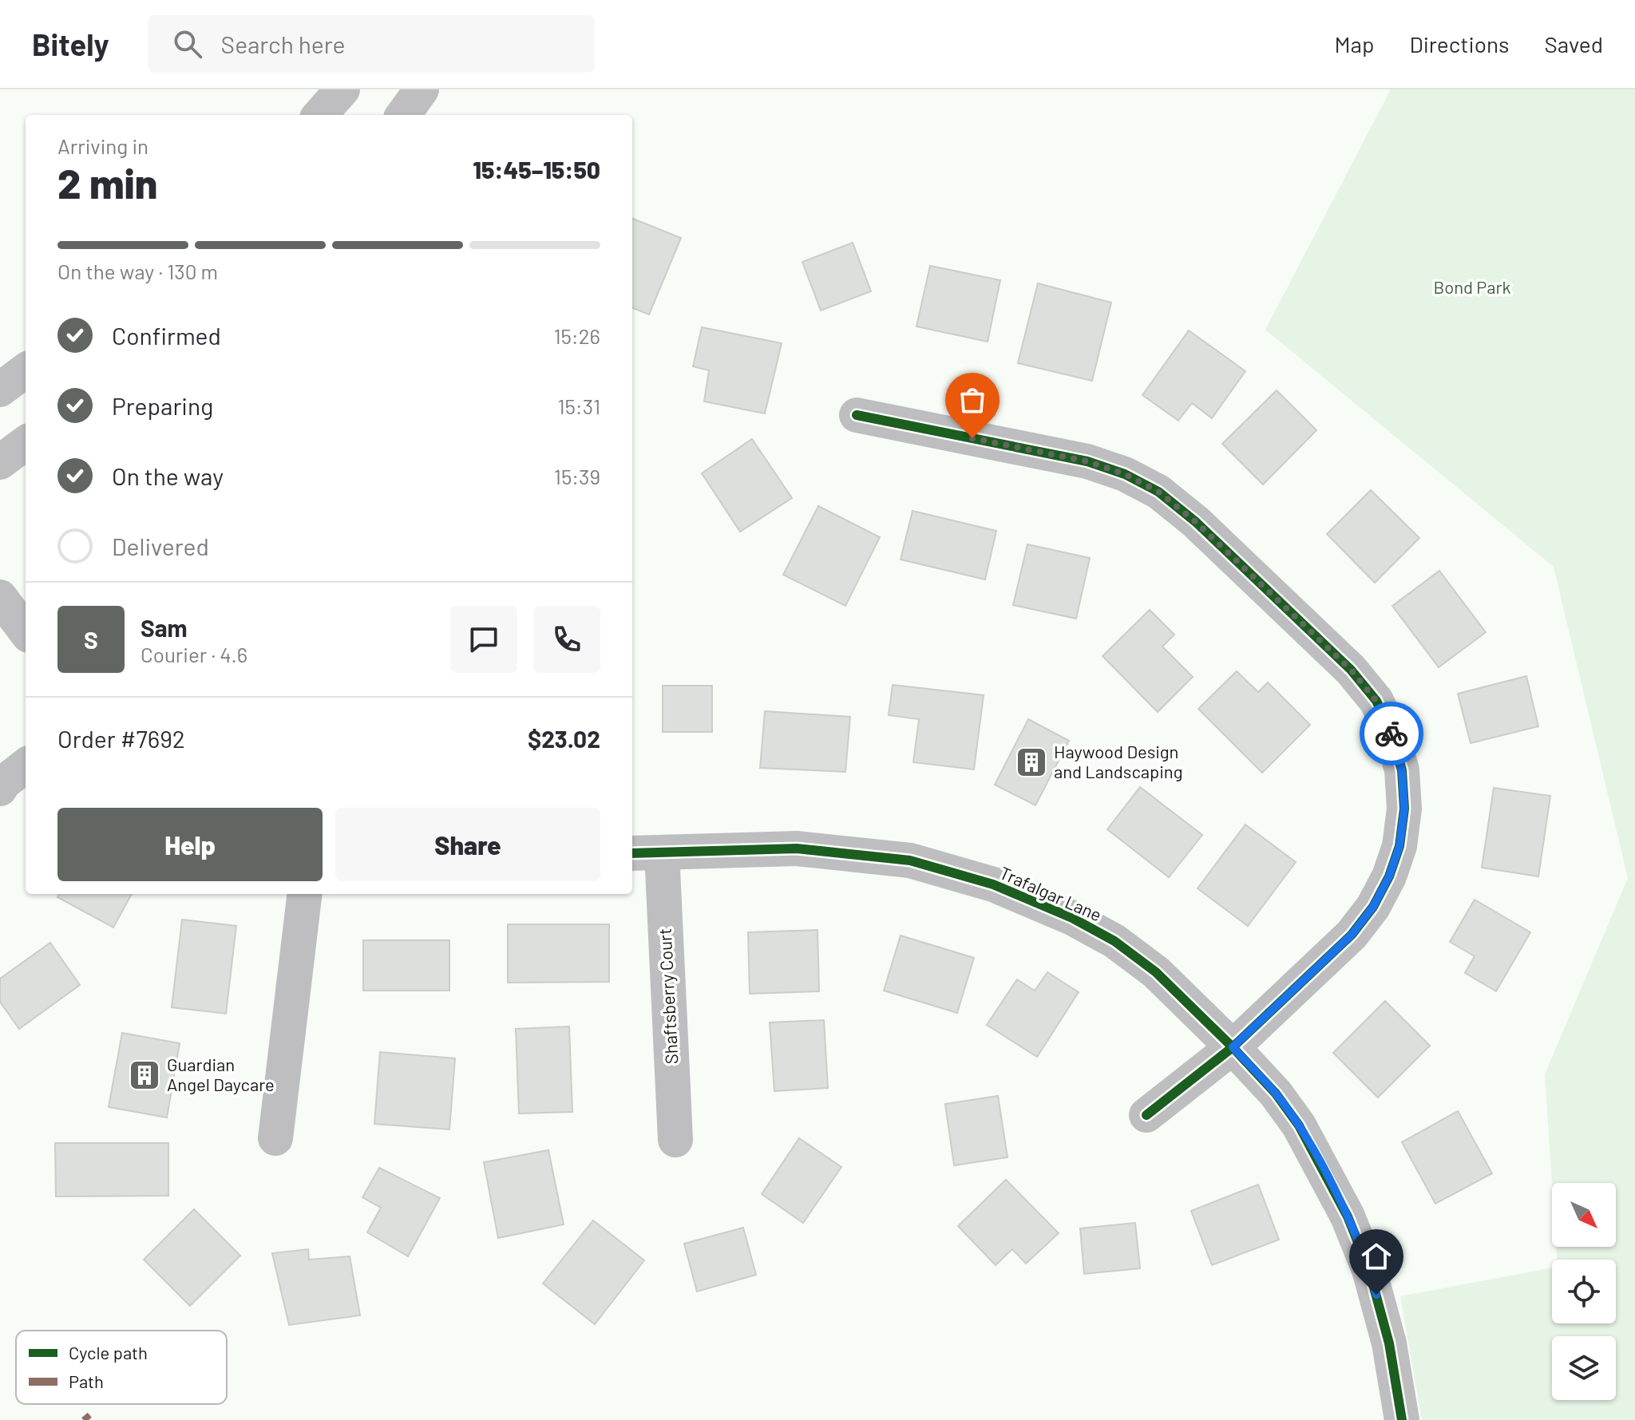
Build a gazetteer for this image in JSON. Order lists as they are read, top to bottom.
{
  "streets": {
    "street": ["Trafalgar Lane", "Shaftsberry Court"]
  },
  "crossings": [
    ["Trafalgar Lane", "Shaftsberry Court"]
  ],
  "parks": ["Bond Park"],
  "places": {
    "building": ["Haywood Design and Landscaping", "Guardian Angel Daycare"]
  },
  "legend": ["Cycle path", "Path"],
  "north": "bottom right",
  "page": {
    "header": "Bitely",
    "search": "Search here",
    "nav": ["Map", "Directions", "Saved"],
    "heading": ["2 min", "Arriving in", "15:45–15:50"],
    "panel": [
      "Sam",
      "Courier · 4.6",
      "Order #7692",
      "$23.02"
    ],
    "bar": "On the way · 130 m",
    "list": [
      ["Confirmed", "15:26"],
      ["Preparing", "15:31"],
      ["On the way", "15:39"],
      "Delivered"
    ],
    "round": "S",
    "buttons": ["Help", "Share"]
  }
}
